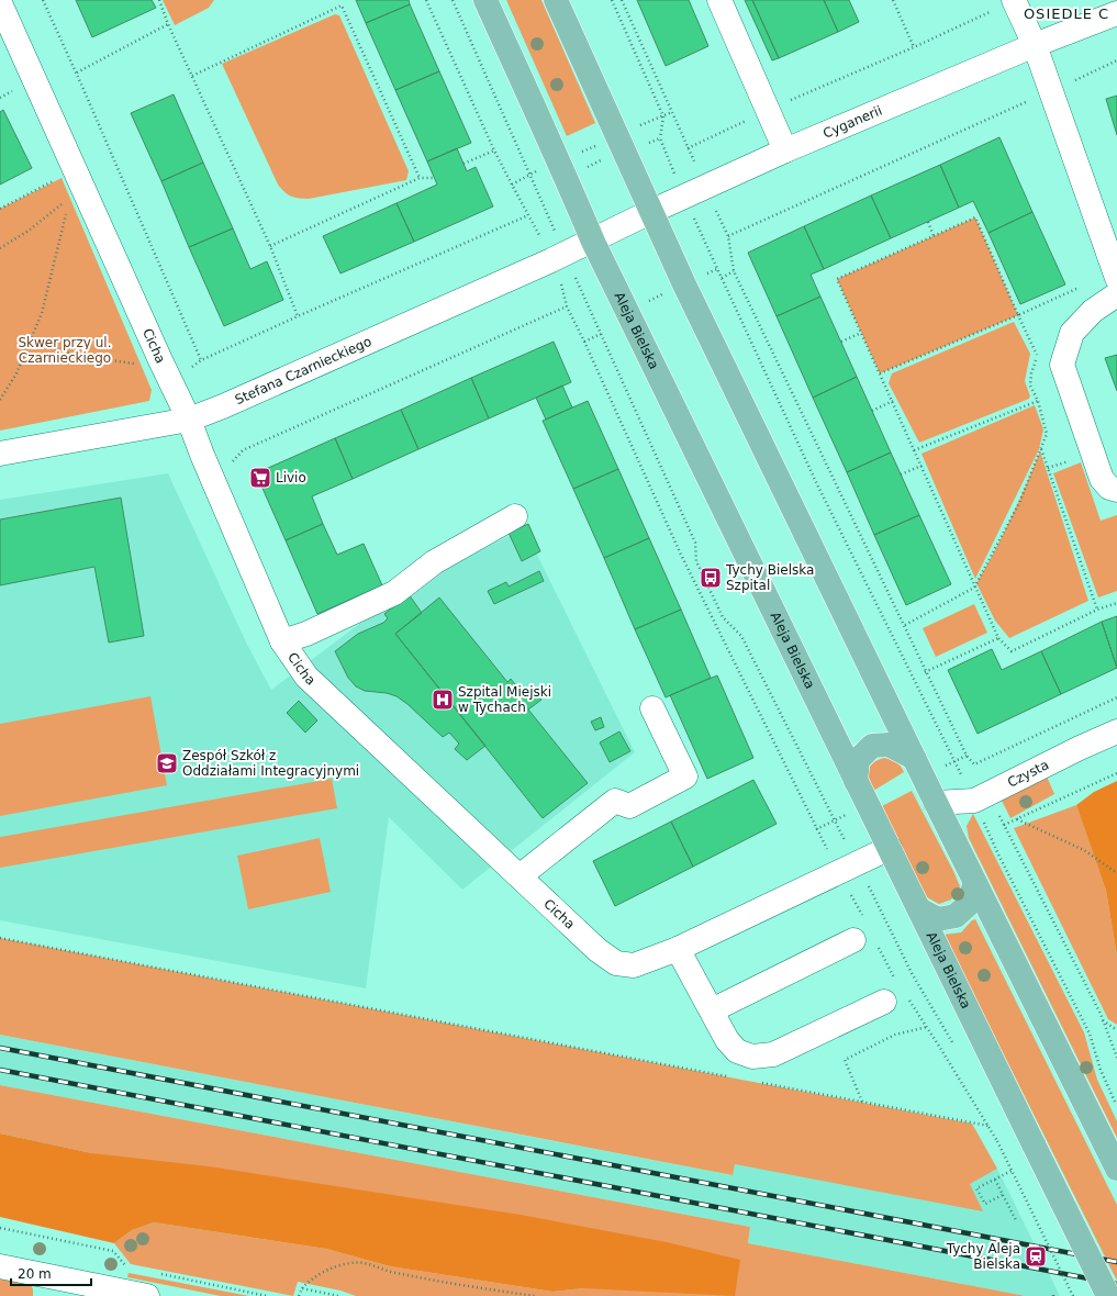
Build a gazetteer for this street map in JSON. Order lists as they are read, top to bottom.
{
  "streets": {
    "main road": ["Aleja Bielska"],
    "street": [
      "Cyganerii",
      "Cicha",
      "Stefana Czarnieckiego",
      "Czysta"
    ]
  },
  "crossings": [
    ["Cyganerii", "Aleja Bielska"],
    ["Cyganerii", "Stefana Czarnieckiego"],
    ["Aleja Bielska", "Cicha"],
    ["Aleja Bielska", "Stefana Czarnieckiego"],
    ["Cicha", "Stefana Czarnieckiego"]
  ],
  "districts": ["OSIEDLE C"],
  "parks": ["Skwer przy ul. Czarnieckiego"],
  "places": {
    "supermarket": ["Livio"],
    "bus stop": ["Tychy Bielska Szpital"],
    "hospital": ["Szpital Miejski w Tychach"],
    "school or university": ["Zespół Szkół z Oddziałami Integracyjnymi"],
    "station": ["Tychy Aleja Bielska"]
  },
  "scale_bar": "20 m"
}
